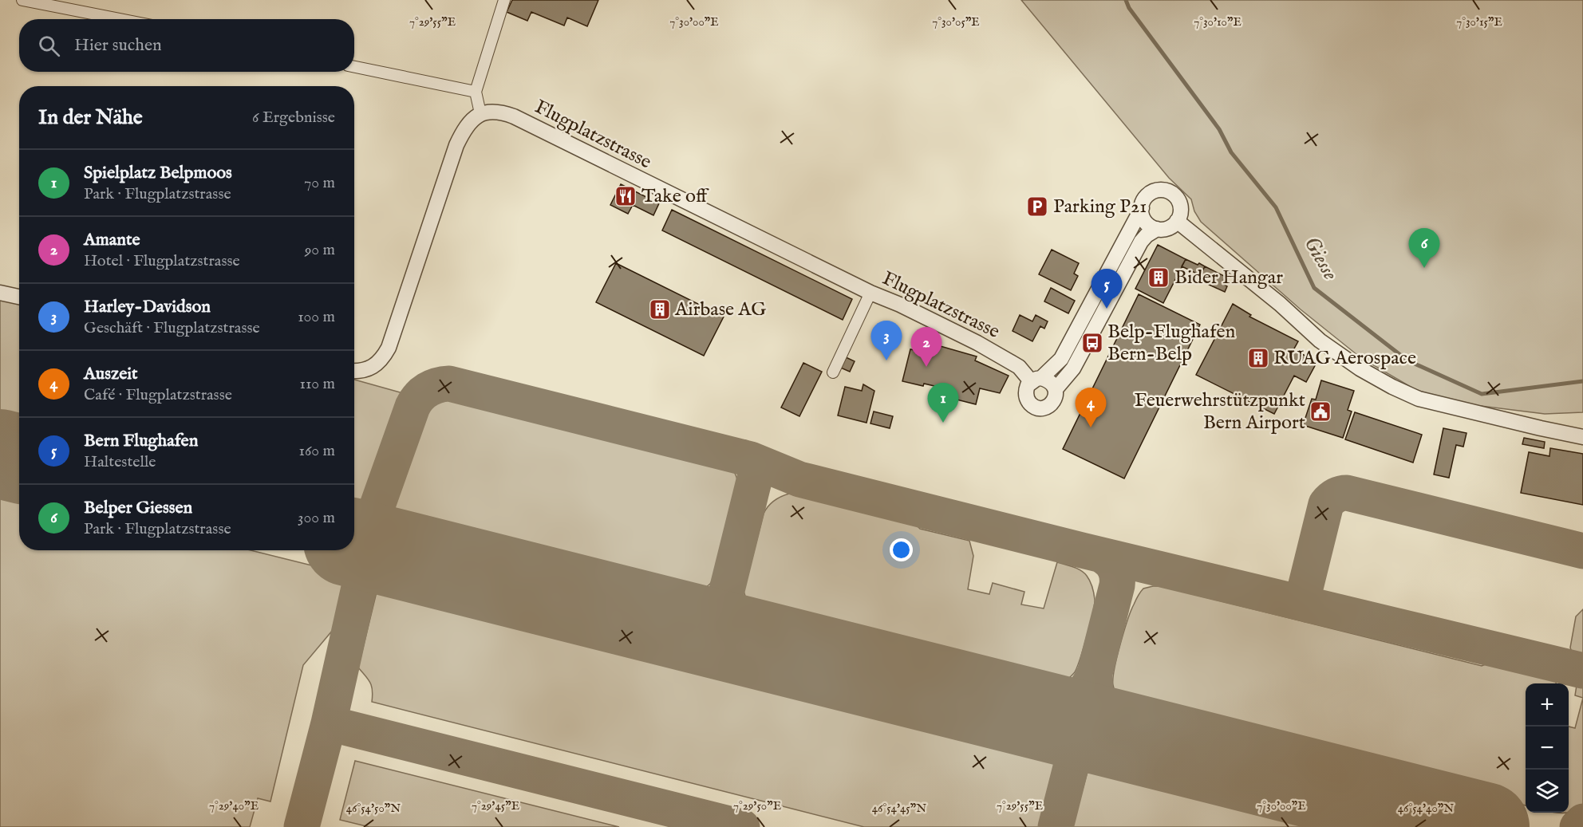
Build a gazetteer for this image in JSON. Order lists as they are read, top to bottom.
{
  "streets": {
    "street": ["Flugplatzstrasse"]
  },
  "water": ["Giesse"],
  "places": {
    "restaurant": ["Take off"],
    "parking": ["Parking P21"],
    "building": ["Bider Hangar", "Airbase AG", "RUAG Aerospace"],
    "bus stop": ["Belp-Flughafen Bern-Belp"],
    "public building": ["Feuerwehrstützpunkt Bern Airport"]
  },
  "page": {
    "search": "Hier suchen",
    "heading": ["In der Nähe", "6 Ergebnisse"],
    "list": [
      {
        "mark": "1",
        "name": "Spielplatz Belpmoos",
        "note": "Park · Flugplatzstrasse",
        "value": "70 m"
      },
      {
        "mark": "2",
        "name": "Amante",
        "note": "Hotel · Flugplatzstrasse",
        "value": "90 m"
      },
      {
        "mark": "3",
        "name": "Harley-Davidson",
        "note": "Geschäft · Flugplatzstrasse",
        "value": "100 m"
      },
      {
        "mark": "4",
        "name": "Auszeit",
        "note": "Café · Flugplatzstrasse",
        "value": "110 m"
      },
      {
        "mark": "5",
        "name": "Bern Flughafen",
        "note": "Haltestelle",
        "value": "160 m"
      },
      {
        "mark": "6",
        "name": "Belper Giessen",
        "note": "Park · Flugplatzstrasse",
        "value": "300 m"
      }
    ],
    "pins": [
      "6",
      "5",
      "3",
      "2",
      "1",
      "4"
    ],
    "map_buttons": ["+", "−"]
  },
  "coordinates": [
    "7°29'55\"E",
    "7°30'00\"E",
    "7°30'05\"E",
    "7°30'10\"E",
    "7°30'15\"E",
    "7°29'40\"E",
    "7°29'45\"E",
    "7°29'50\"E",
    "46°54'50\"N",
    "46°54'45\"N",
    "46°54'40\"N"
  ]
}
